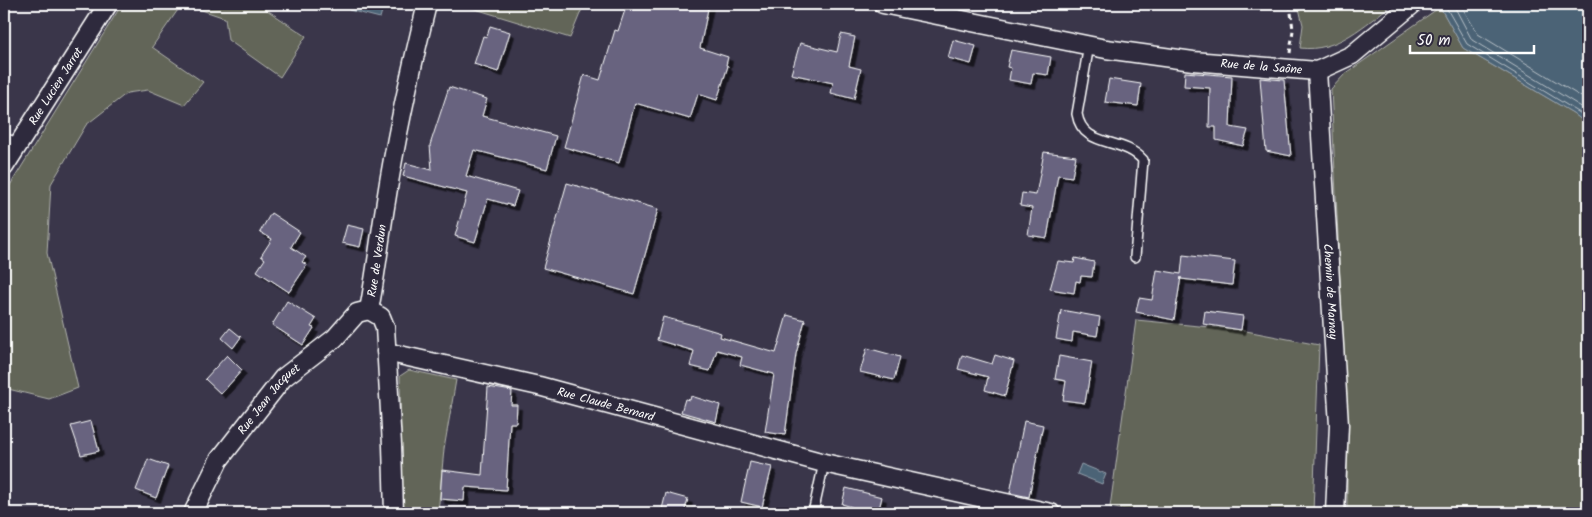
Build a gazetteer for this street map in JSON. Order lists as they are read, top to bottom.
{
  "streets": {
    "street": [
      "Rue de la Saône",
      "Rue Lucien Jarrot",
      "Rue de Verdun",
      "Chemin de Marnay",
      "Rue Jean Jacquet",
      "Rue Claude Bernard"
    ]
  },
  "crossings": [
    ["Rue de la Saône", "Chemin de Marnay"],
    ["Rue de Verdun", "Rue Jean Jacquet"],
    ["Rue de Verdun", "Rue Claude Bernard"]
  ],
  "scale_bar": "50 m"
}
